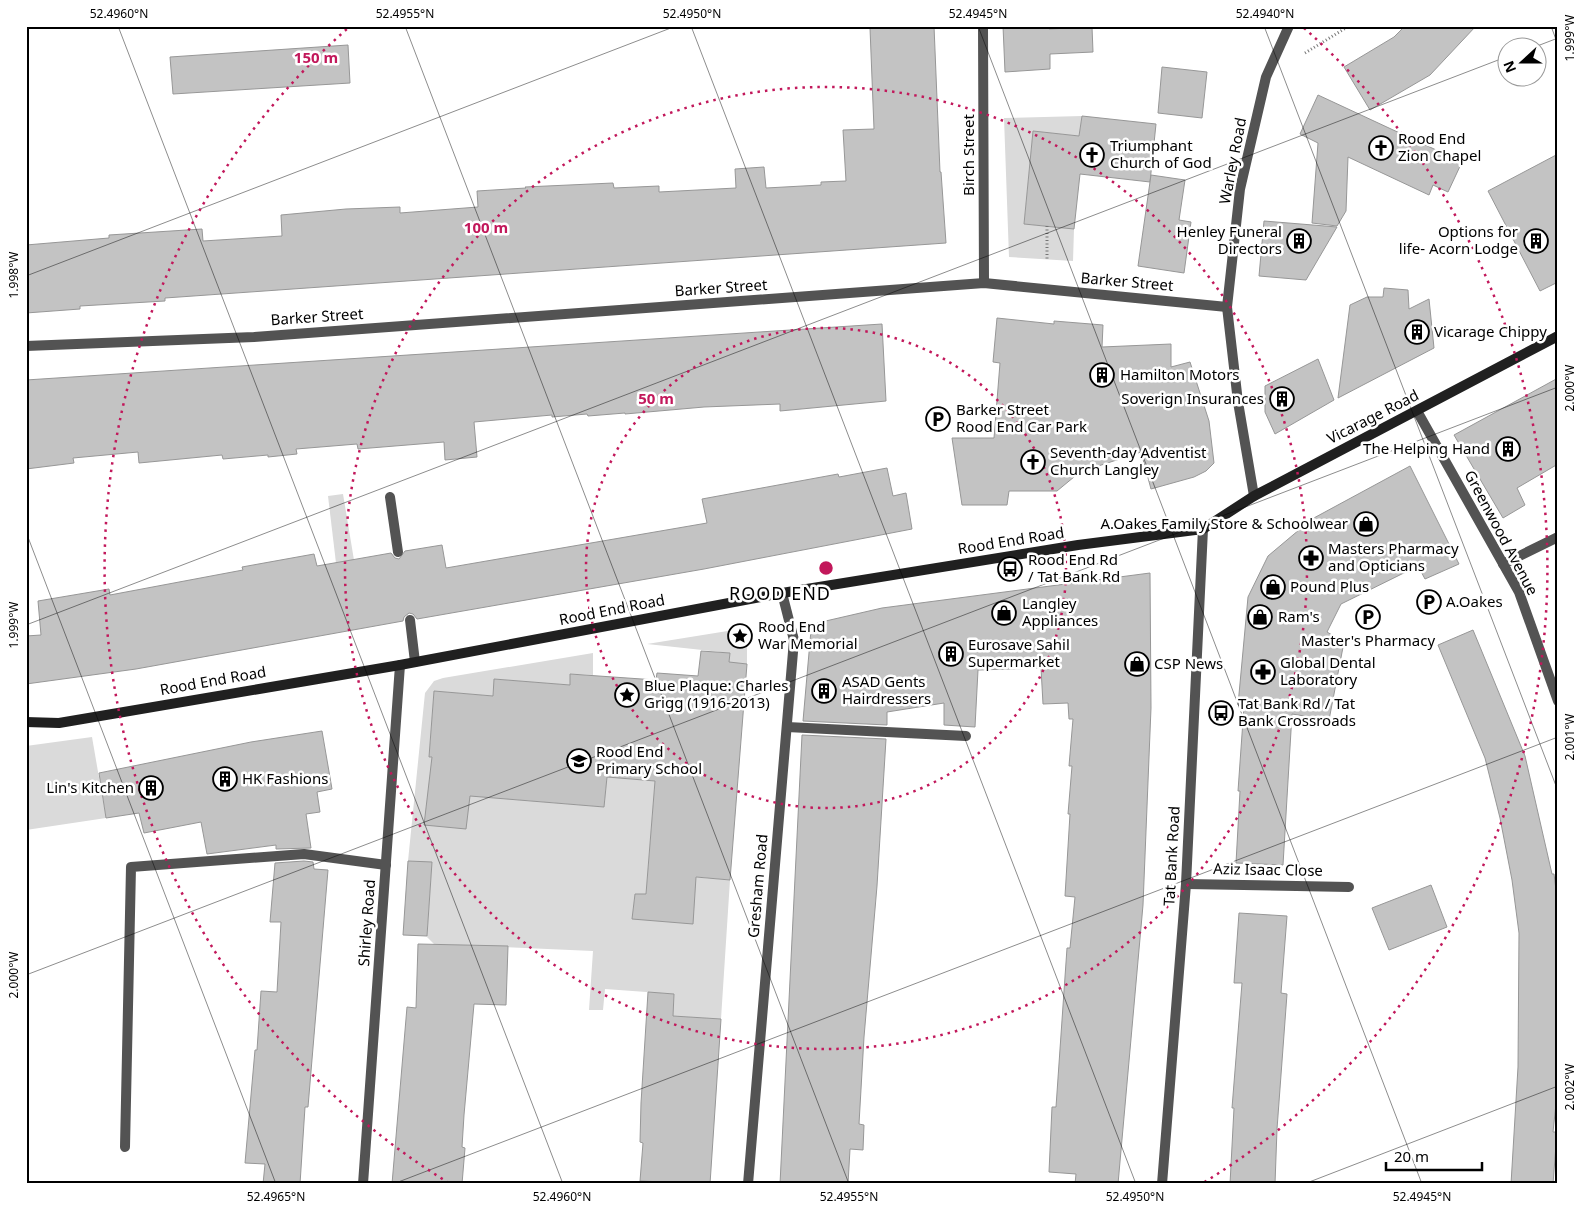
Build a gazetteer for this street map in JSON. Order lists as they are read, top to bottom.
{
  "streets": {
    "main road": ["Vicarage Road", "Rood End Road"],
    "street": [
      "Birch Street",
      "Warley Road",
      "Barker Street",
      "Greenwood Avenue",
      "Tat Bank Road",
      "Aziz Isaac Close",
      "Gresham Road",
      "Shirley Road"
    ]
  },
  "crossings": [
    ["Birch Street", "Barker Street"],
    ["Warley Road", "Barker Street"],
    ["Vicarage Road", "Greenwood Avenue"],
    ["Vicarage Road", "Rood End Road"],
    ["Vicarage Road", "Tat Bank Road"],
    ["Rood End Road", "Tat Bank Road"],
    ["Rood End Road", "Gresham Road"],
    ["Rood End Road", "Shirley Road"],
    ["Tat Bank Road", "Aziz Isaac Close"]
  ],
  "districts": ["ROOD END"],
  "places": {
    "church": ["Rood End Zion Chapel", "Triumphant Church of God", "Seventh-day Adventist Church Langley"],
    "building": [
      "Henley Funeral Directors",
      "Options for life- Acorn Lodge",
      "Vicarage Chippy",
      "Hamilton Motors",
      "Soverign Insurances",
      "The Helping Hand",
      "Eurosave Sahil Supermarket",
      "ASAD Gents Hairdressers",
      "HK Fashions",
      "Lin's Kitchen"
    ],
    "parking": ["Barker Street Rood End Car Park", "A.Oakes", "Master's Pharmacy"],
    "shop": [
      "A.Oakes Family Store & Schoolwear",
      "Pound Plus",
      "Langley Appliances",
      "Ram's",
      "CSP News"
    ],
    "pharmacy": ["Masters Pharmacy and Opticians", "Global Dental Laboratory"],
    "bus stop": ["Rood End Rd / Tat Bank Rd", "Tat Bank Rd / Tat Bank Crossroads"],
    "place": ["Rood End War Memorial", "Blue Plaque: Charles Grigg (1916-2013)"],
    "school or university": ["Rood End Primary School"]
  },
  "scale_bar": "20 m",
  "north": "left",
  "coordinates": [
    "52.4960°N",
    "52.4955°N",
    "52.4950°N",
    "52.4945°N",
    "52.4940°N",
    "1.999°W",
    "1.998°W",
    "2.000°W",
    "2.001°W",
    "2.002°W",
    "52.4965°N"
  ],
  "rings": ["150 m", "100 m", "50 m"]
}
